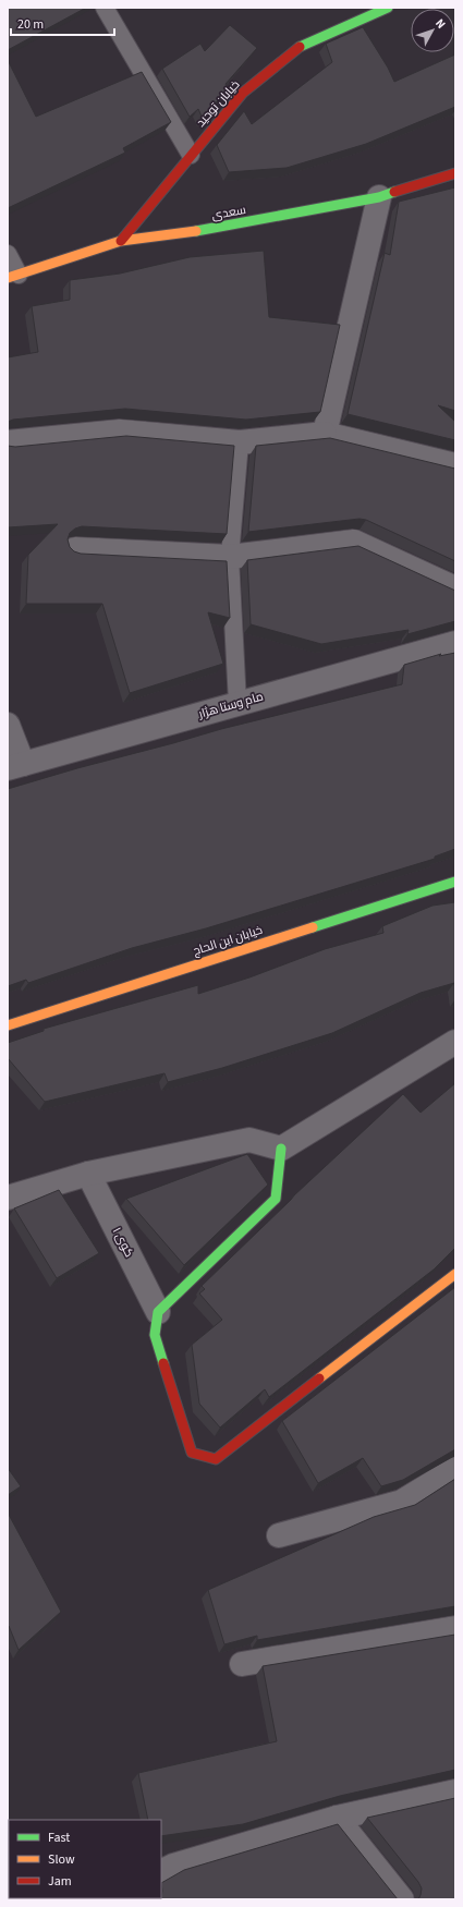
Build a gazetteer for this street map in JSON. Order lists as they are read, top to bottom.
{
  "streets": {
    "street": [
      "خیابان توحید",
      "سعدی",
      "مام وستا هژار",
      "خیابان ابن الحاج",
      "کوی ۱"
    ]
  },
  "crossings": [
    ["خیابان توحید", "سعدی"]
  ],
  "legend": ["Fast", "Slow", "Jam"],
  "scale_bar": "20 m",
  "north": "top right"
}
